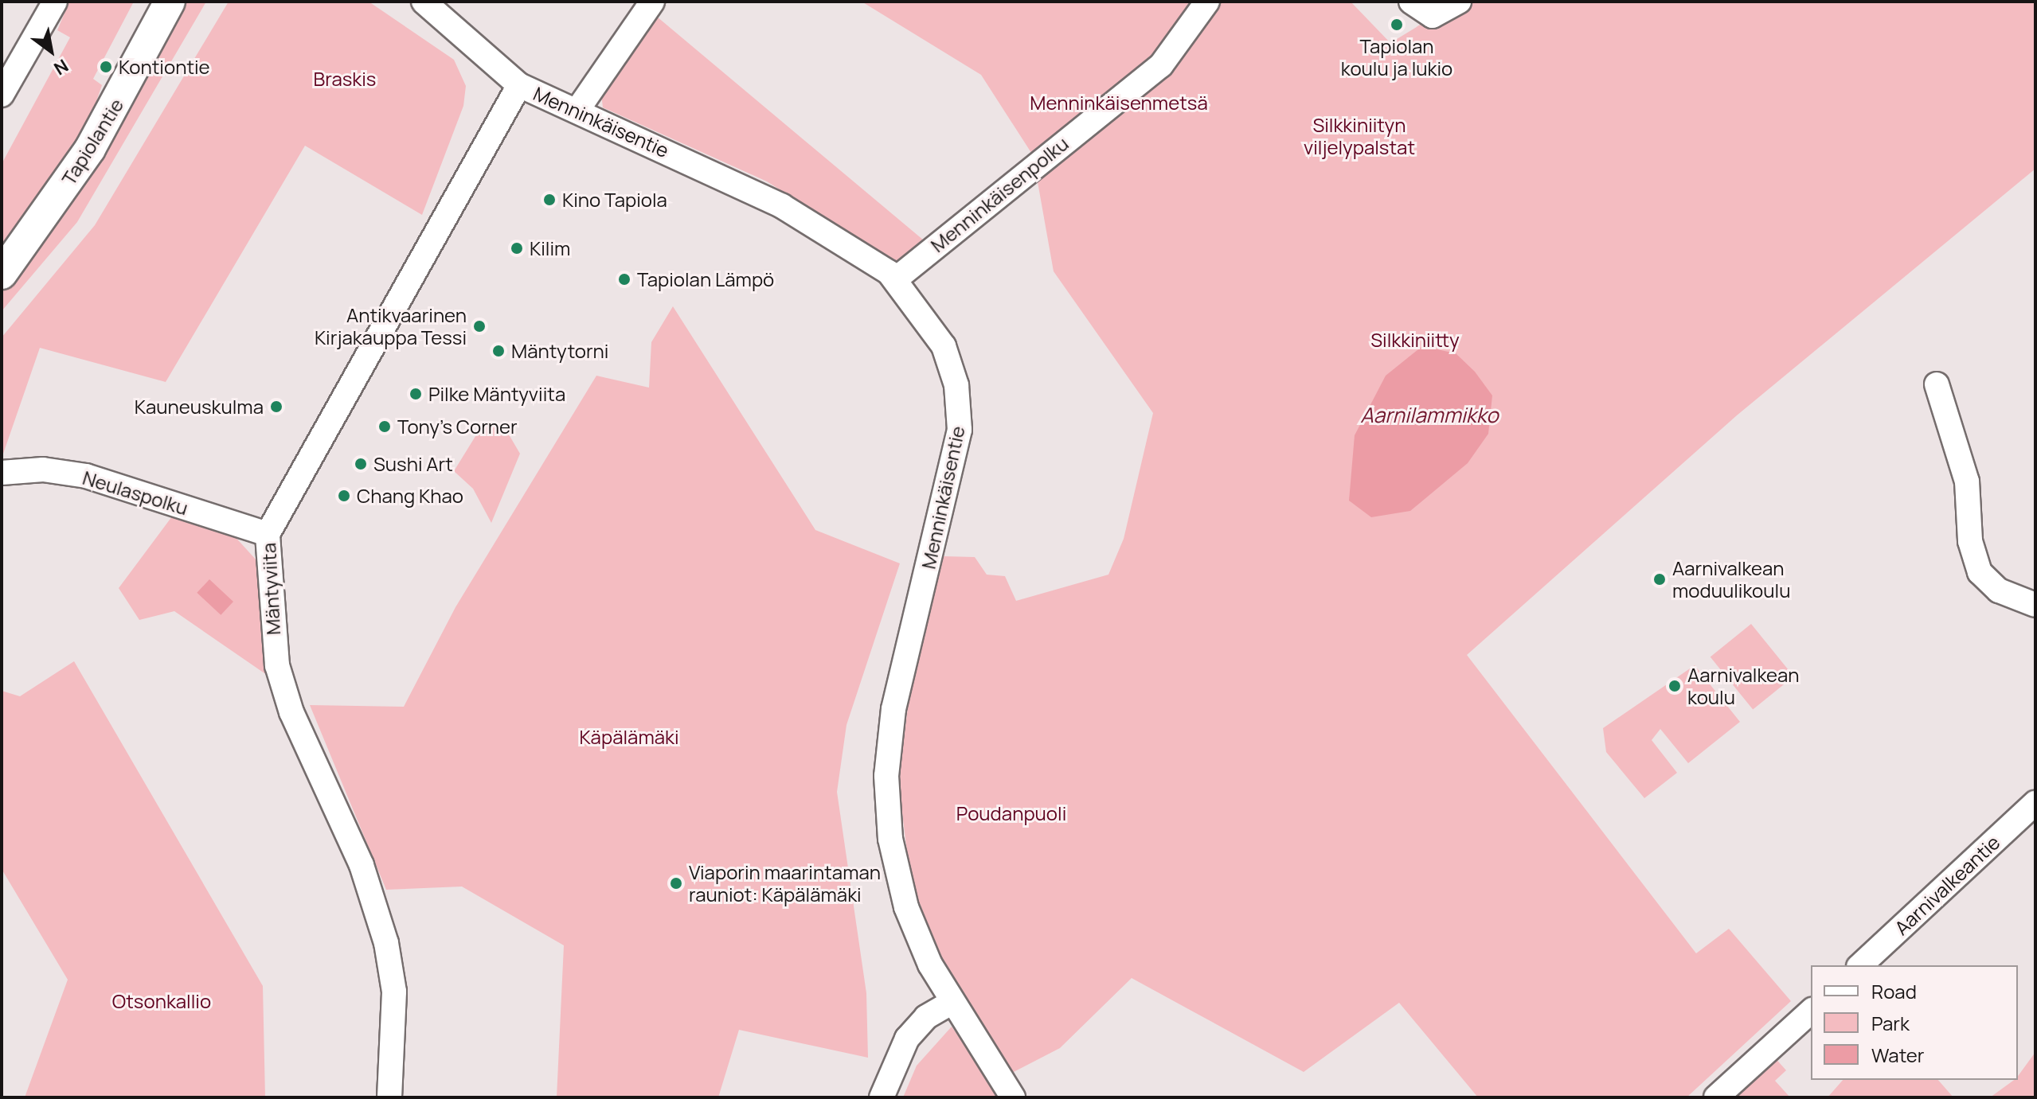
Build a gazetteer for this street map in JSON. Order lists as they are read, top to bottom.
{
  "streets": {
    "main road": ["Tapiolantie"],
    "street": [
      "Menninkäisentie",
      "Menninkäisenpolku",
      "Neulaspolku",
      "Mäntyviita",
      "Aarnivalkeantie"
    ]
  },
  "crossings": [
    ["Menninkäisentie", "Menninkäisenpolku"],
    ["Menninkäisentie", "Mäntyviita"],
    ["Neulaspolku", "Mäntyviita"]
  ],
  "water": ["Aarnilammikko"],
  "parks": [
    "Braskis",
    "Menninkäisenmetsä",
    "Silkkiniityn viljelypalstat",
    "Silkkiniitty",
    "Käpälämäki",
    "Poudanpuoli",
    "Otsonkallio"
  ],
  "places": [
    "Tapiolan koulu ja lukio",
    "Kontiontie",
    "Kino Tapiola",
    "Kilim",
    "Tapiolan Lämpö",
    "Antikvaarinen Kirjakauppa Tessi",
    "Mäntytorni",
    "Pilke Mäntyviita",
    "Kauneuskulma",
    "Tony's Corner",
    "Sushi Art",
    "Chang Khao",
    "Aarnivalkean moduulikoulu",
    "Aarnivalkean koulu",
    "Viaporin maarintaman rauniot: Käpälämäki"
  ],
  "legend": ["Road", "Park", "Water"],
  "north": "bottom right"
}
